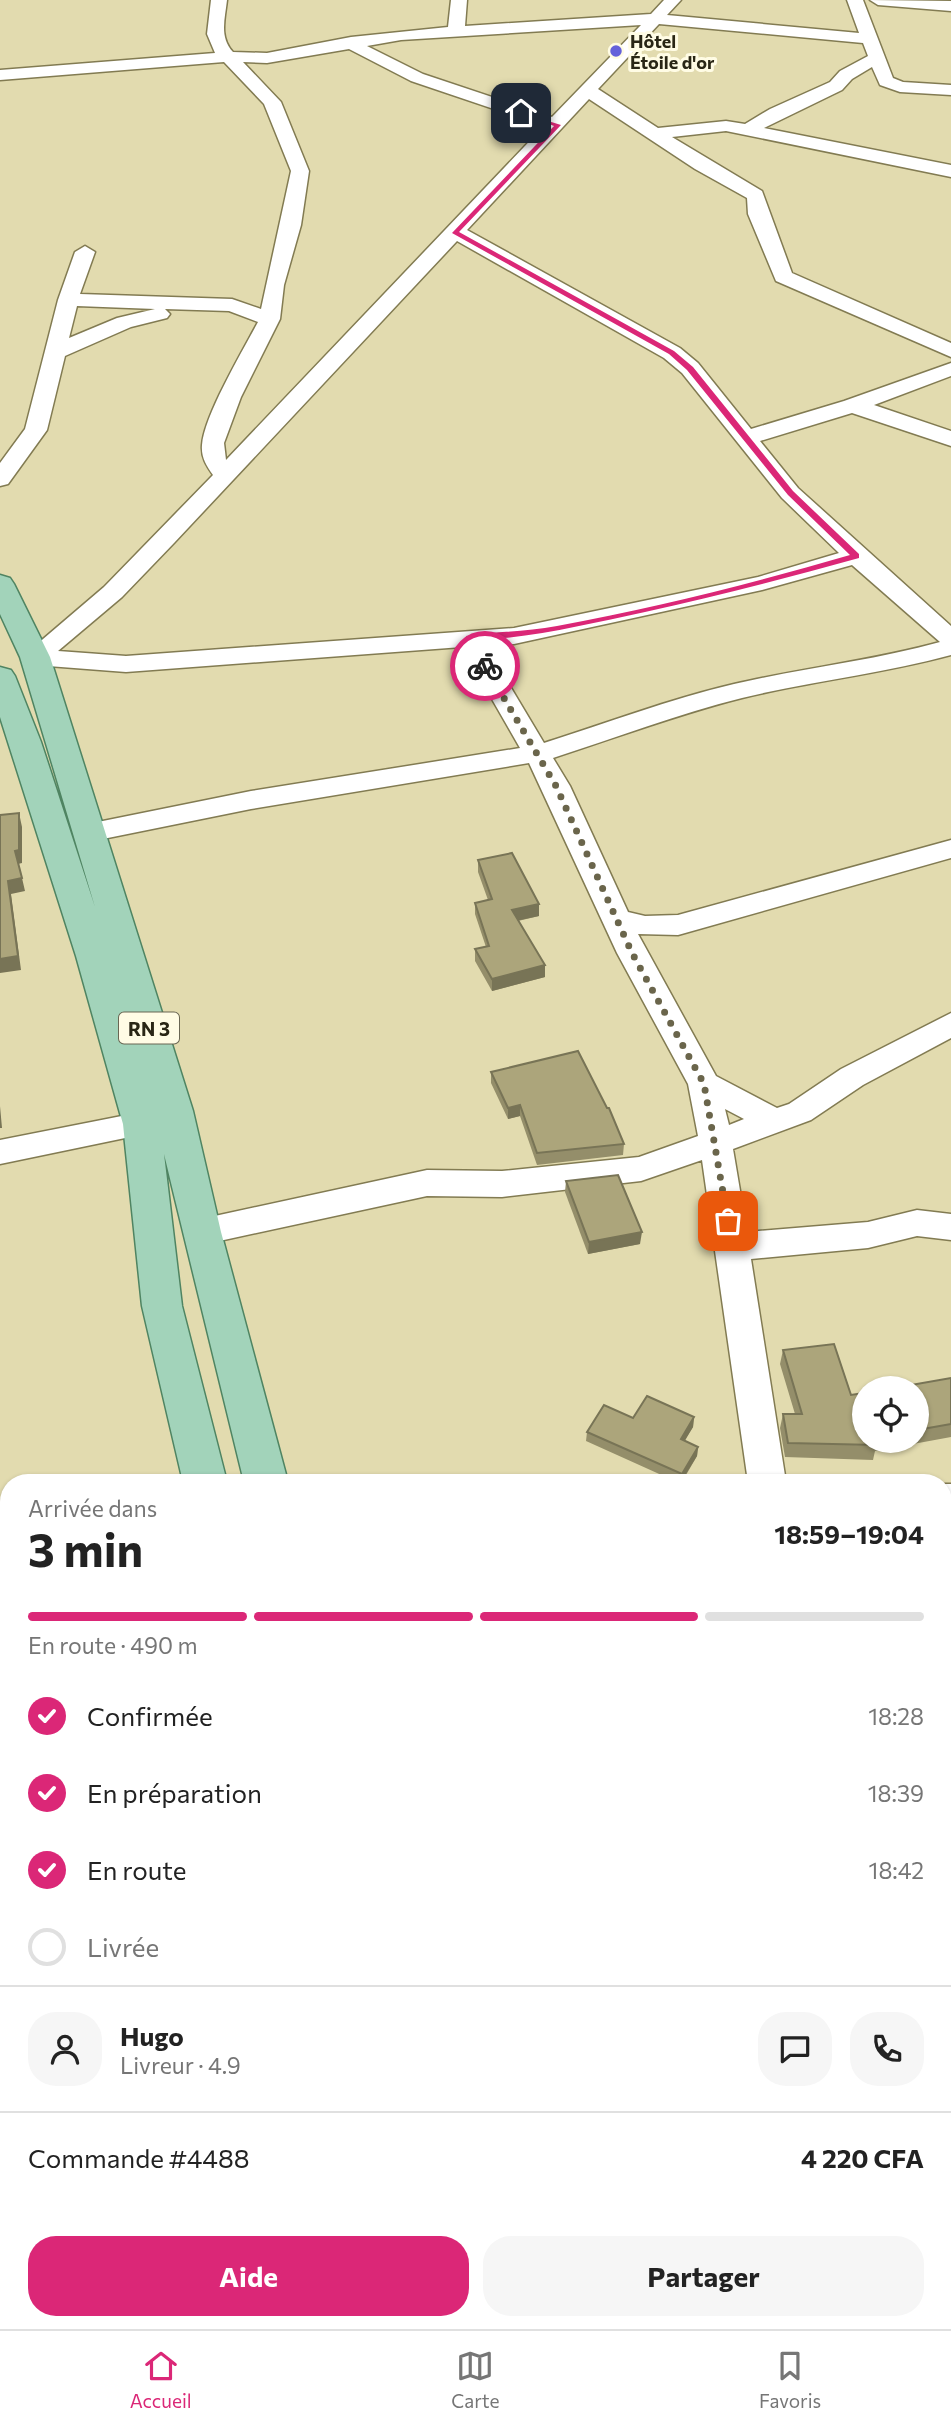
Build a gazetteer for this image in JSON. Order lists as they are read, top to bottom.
{
  "streets": {
    "main road": ["RN 3"]
  },
  "places": ["Hôtel Étoile d'or"],
  "page": {
    "heading": ["3 min", "Arrivée dans", "18:59–19:04"],
    "panel": [
      "Hugo",
      "Livreur · 4.9",
      "Commande #4488",
      "4 220 CFA"
    ],
    "bar": "En route · 490 m",
    "list": [
      ["Confirmée", "18:28"],
      ["En préparation", "18:39"],
      ["En route", "18:42"],
      "Livrée"
    ],
    "buttons": ["Aide", "Partager"],
    "tabs": ["Accueil", "Carte", "Favoris"]
  }
}
